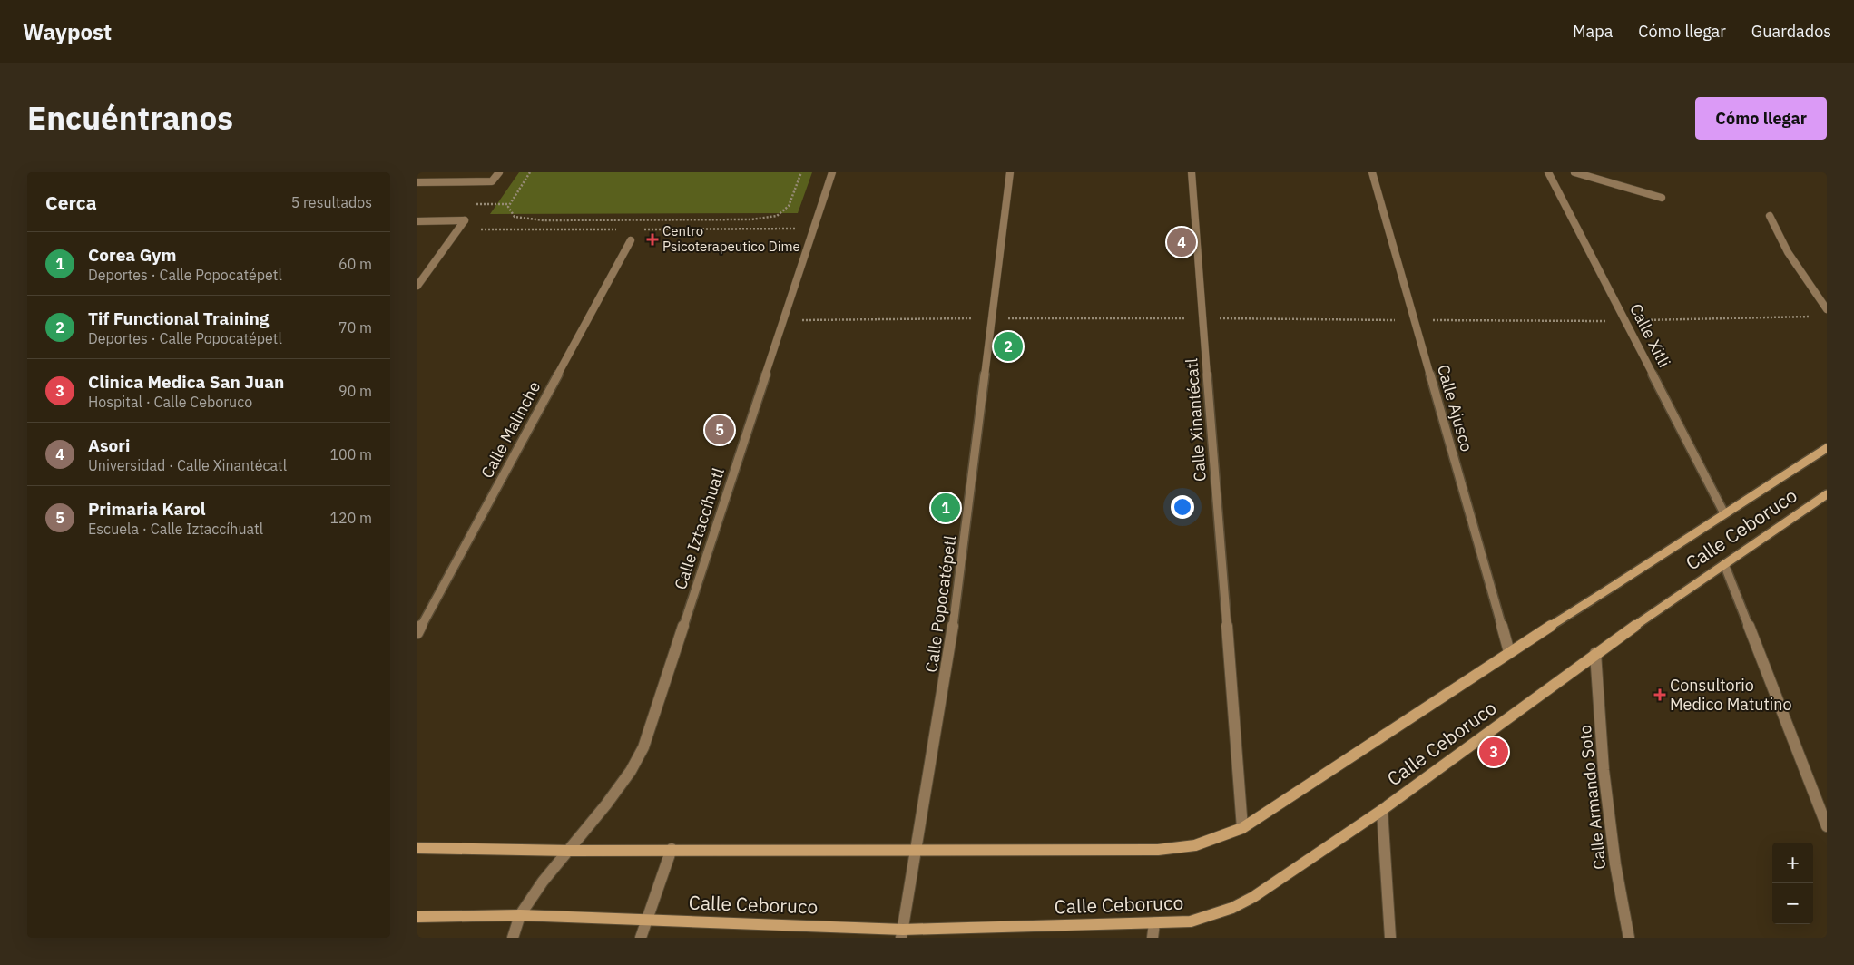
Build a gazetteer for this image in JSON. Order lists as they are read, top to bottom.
{
  "streets": {
    "main road": ["Calle Ceboruco"],
    "street": [
      "Calle Xitli",
      "Calle Ajusco",
      "Calle Xinantécatl",
      "Calle Malinche",
      "Calle Iztaccíhuatl",
      "Calle Popocatépetl",
      "Calle Armando Soto"
    ]
  },
  "crossings": [
    ["Calle Xitli", "Calle Ceboruco"],
    ["Calle Ajusco", "Calle Ceboruco"],
    ["Calle Xinantécatl", "Calle Ceboruco"],
    ["Calle Iztaccíhuatl", "Calle Ceboruco"],
    ["Calle Ceboruco", "Calle Popocatépetl"],
    ["Calle Ceboruco", "Calle Armando Soto"]
  ],
  "places": {
    "health": ["Centro Psicoterapeutico Dime", "Consultorio Medico Matutino"]
  },
  "page": {
    "header": "Waypost",
    "nav": ["Mapa", "Cómo llegar", "Guardados"],
    "title": "Encuéntranos",
    "buttons": "Cómo llegar",
    "heading": ["Cerca", "5 resultados"],
    "pins": [
      "4",
      "2",
      "5",
      "1",
      "3"
    ],
    "list": [
      {
        "mark": "1",
        "name": "Corea Gym",
        "note": "Deportes · Calle Popocatépetl",
        "value": "60 m"
      },
      {
        "mark": "2",
        "name": "Tif Functional Training",
        "note": "Deportes · Calle Popocatépetl",
        "value": "70 m"
      },
      {
        "mark": "3",
        "name": "Clinica Medica San Juan",
        "note": "Hospital · Calle Ceboruco",
        "value": "90 m"
      },
      {
        "mark": "4",
        "name": "Asori",
        "note": "Universidad · Calle Xinantécatl",
        "value": "100 m"
      },
      {
        "mark": "5",
        "name": "Primaria Karol",
        "note": "Escuela · Calle Iztaccíhuatl",
        "value": "120 m"
      }
    ],
    "map_buttons": ["+", "−"]
  }
}
